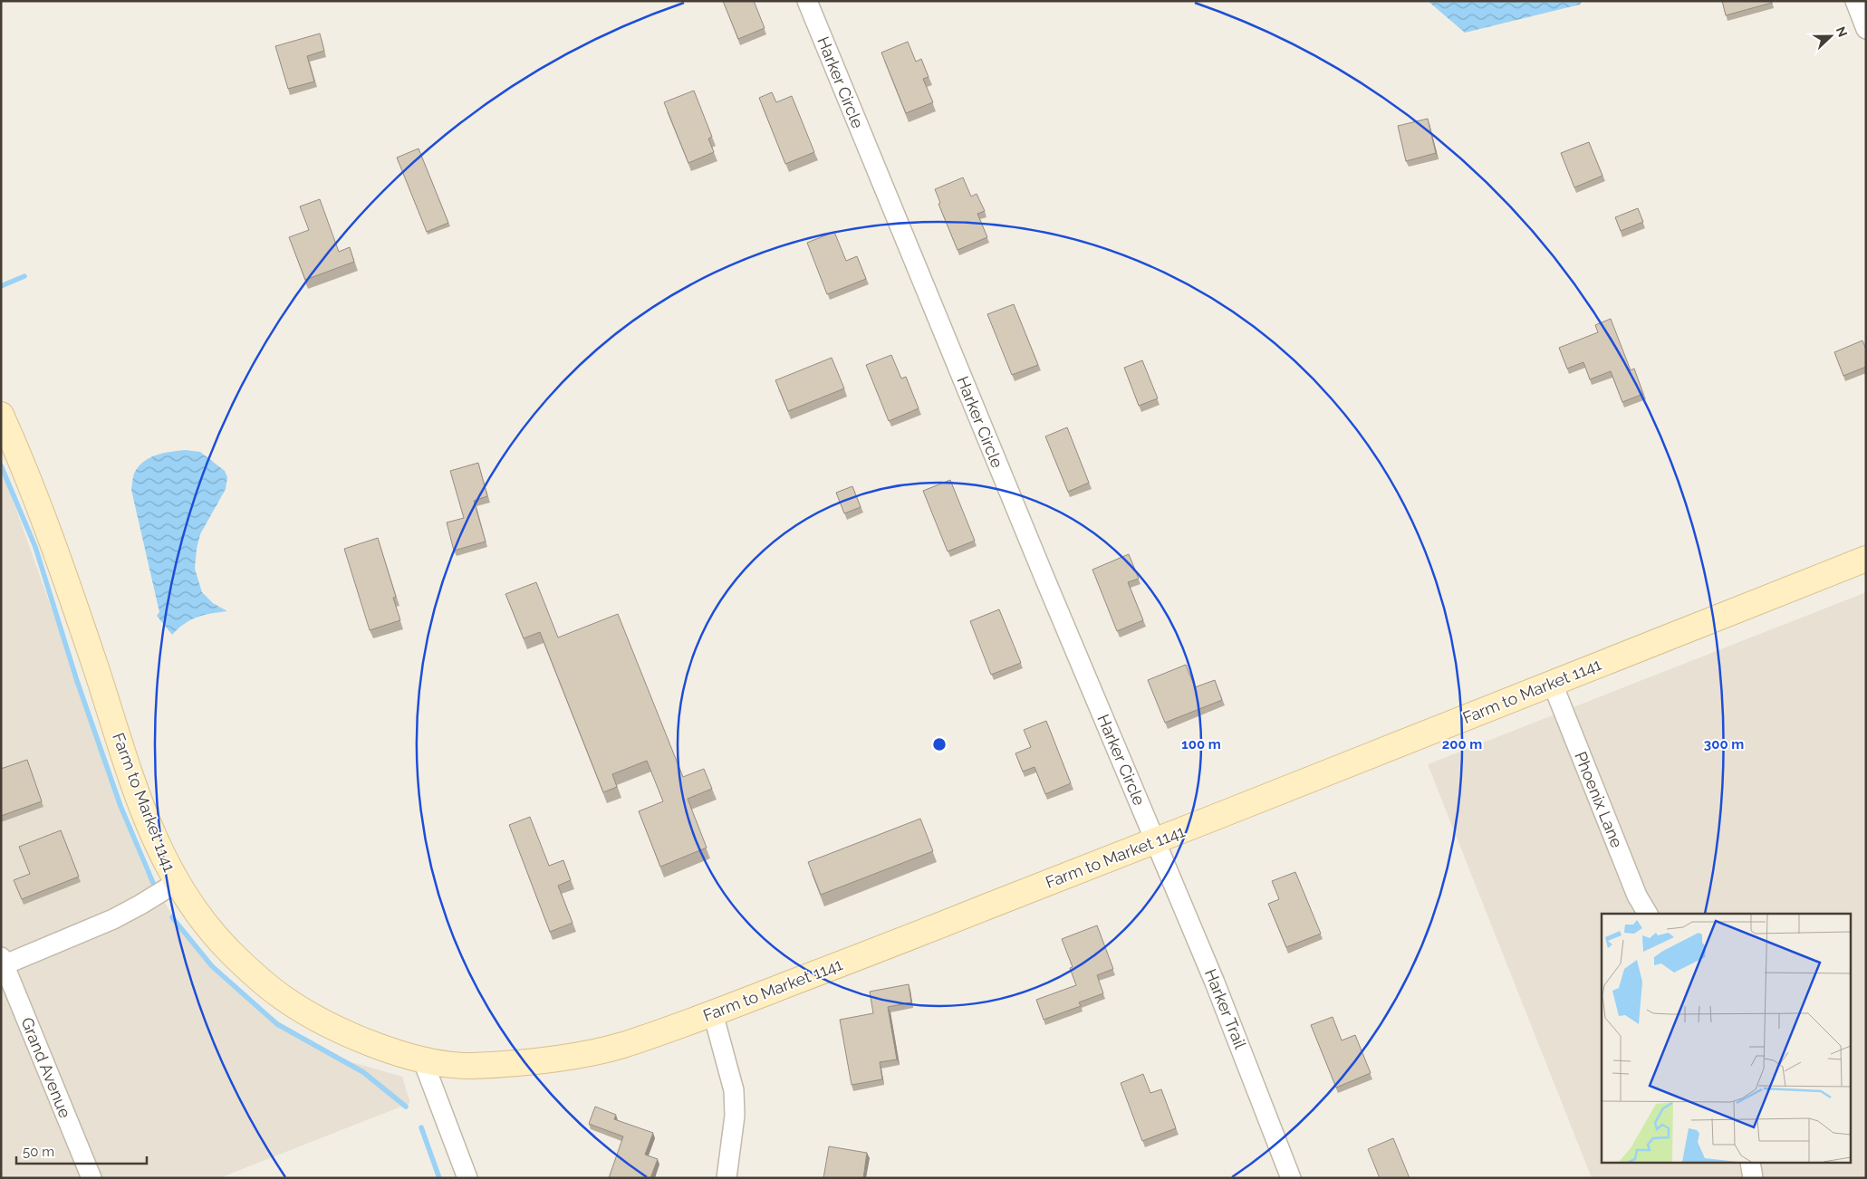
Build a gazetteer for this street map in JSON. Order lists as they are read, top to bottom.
{
  "streets": {
    "street": [
      "Harker Circle",
      "Farm to Market 1141",
      "Phoenix Lane",
      "Harker Trail",
      "Grand Avenue"
    ]
  },
  "crossings": [
    ["Harker Circle", "Farm to Market 1141"],
    ["Harker Circle", "Harker Trail"],
    ["Farm to Market 1141", "Phoenix Lane"],
    ["Farm to Market 1141", "Harker Trail"]
  ],
  "scale_bar": "50 m",
  "north": "right",
  "rings": ["100 m", "200 m", "300 m"]
}
